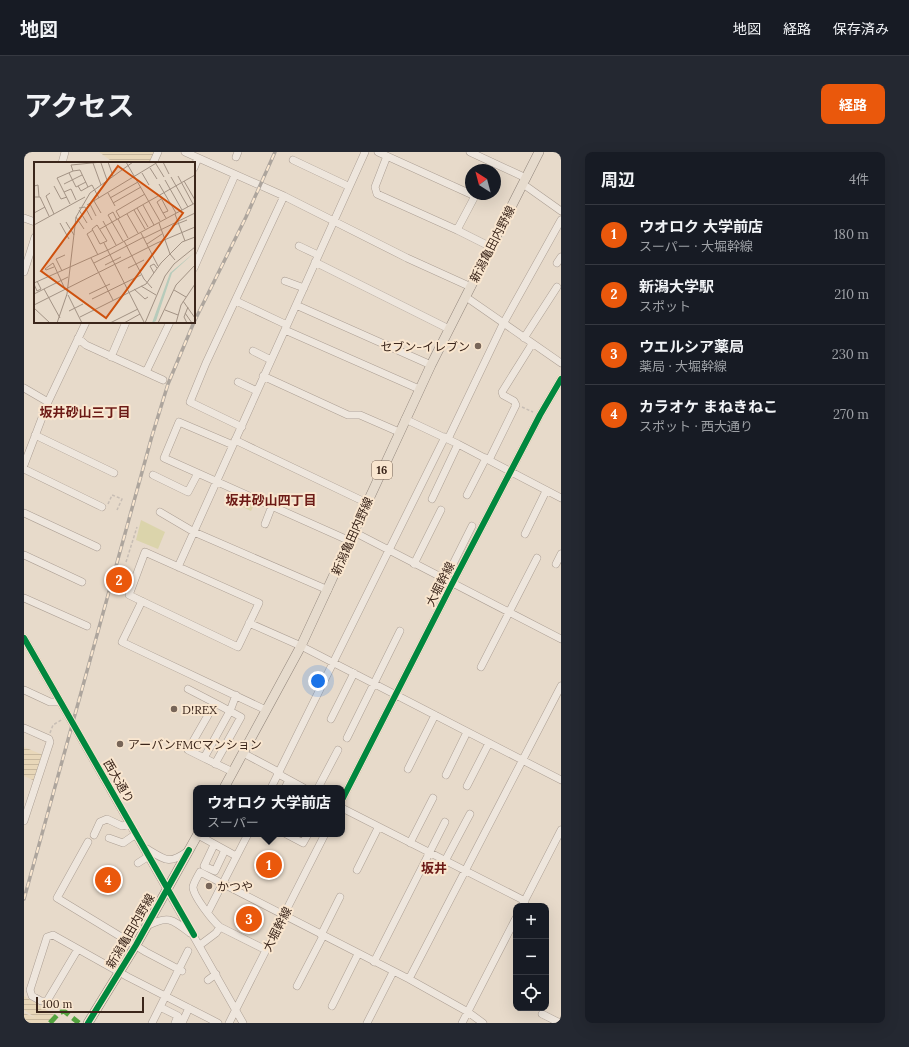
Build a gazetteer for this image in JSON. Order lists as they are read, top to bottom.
{
  "streets": {
    "main road": ["新潟亀田内野線", "16"],
    "street": ["大堀幹線", "西大通り"]
  },
  "crossings": [
    ["新潟亀田内野線", "西大通り"],
    ["大堀幹線", "西大通り"]
  ],
  "districts": ["坂井砂山三丁目", "坂井砂山四丁目", "坂井"],
  "places": [
    "セブン-イレブン",
    "D!REX",
    "アーバンFMCマンション",
    "かつや"
  ],
  "scale_bar": "100 m",
  "north": "top left",
  "page": {
    "header": "地図",
    "nav": ["地図", "経路", "保存済み"],
    "title": "アクセス",
    "buttons": "経路",
    "heading": ["周辺", "4件"],
    "list": [
      {
        "mark": "1",
        "name": "ウオロク 大学前店",
        "note": "スーパー · 大堀幹線",
        "value": "180 m"
      },
      {
        "mark": "2",
        "name": "新潟大学駅",
        "note": "スポット",
        "value": "210 m"
      },
      {
        "mark": "3",
        "name": "ウエルシア薬局",
        "note": "薬局 · 大堀幹線",
        "value": "230 m"
      },
      {
        "mark": "4",
        "name": "カラオケ まねきねこ",
        "note": "スポット · 西大通り",
        "value": "270 m"
      }
    ],
    "pins": [
      "2",
      "1",
      "4",
      "3"
    ],
    "popup": ["ウオロク 大学前店", "スーパー"],
    "map_buttons": ["+", "−"],
    "scale": "100 m"
  }
}
